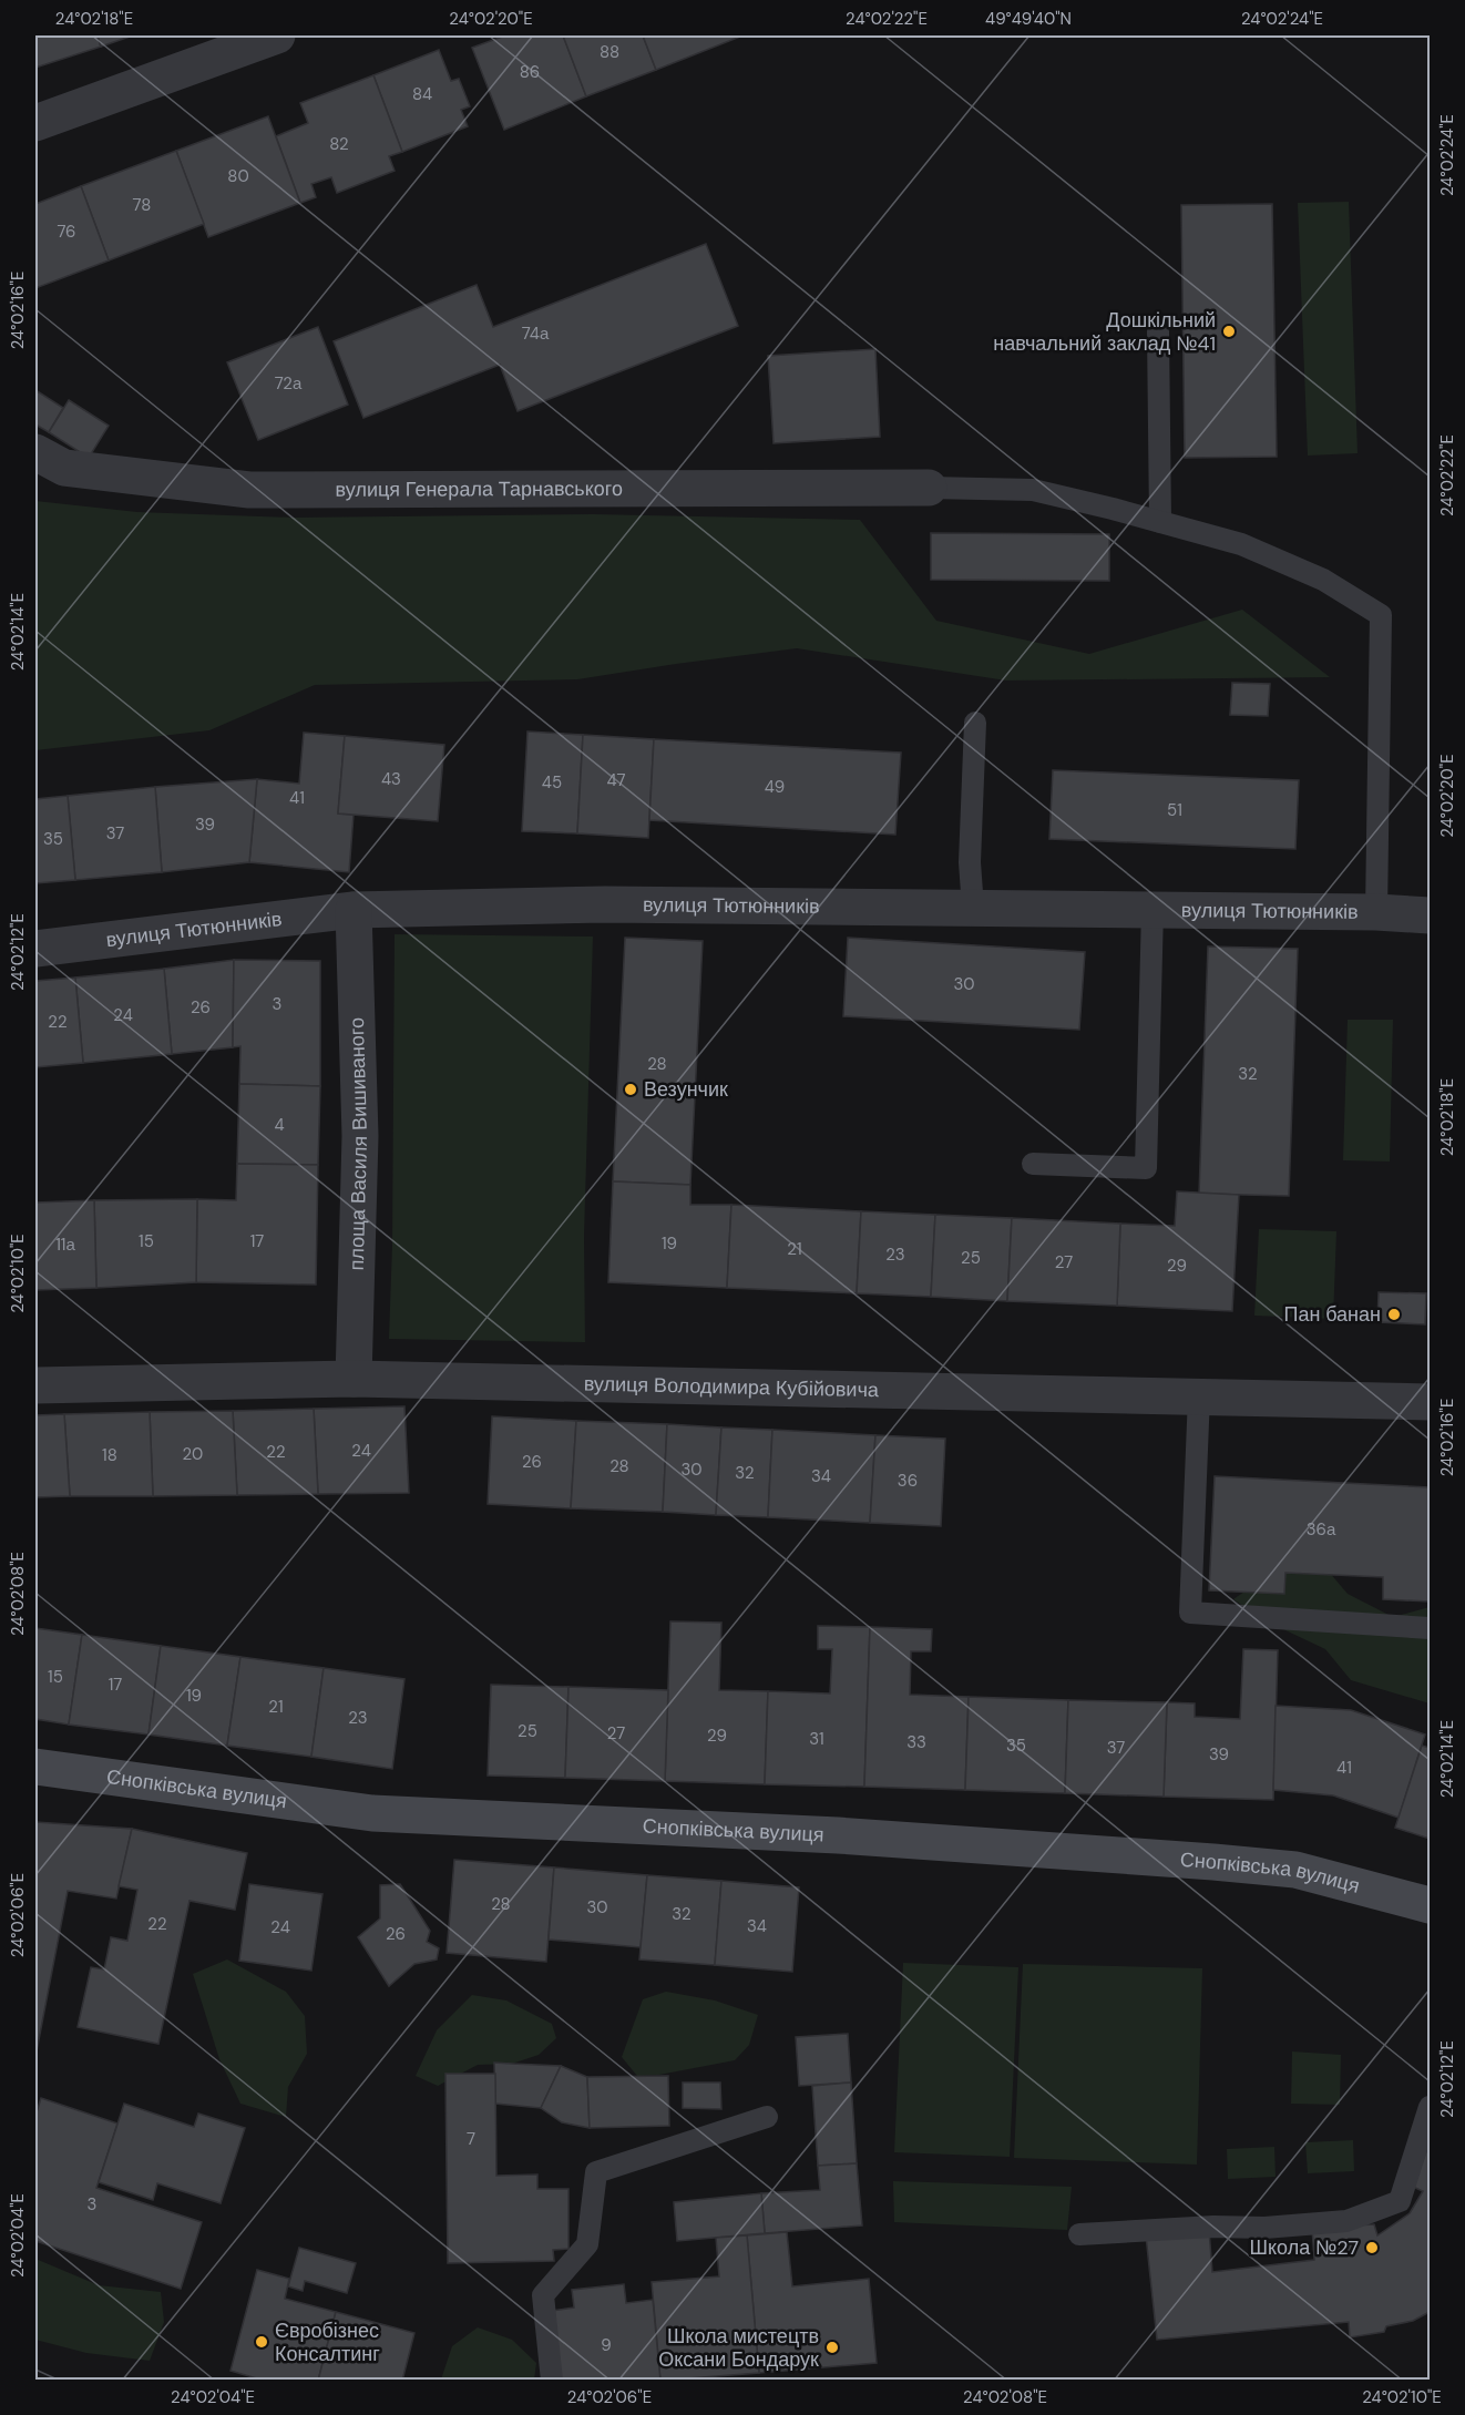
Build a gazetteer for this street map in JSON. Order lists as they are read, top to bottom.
{
  "streets": {
    "main road": ["Снопківська вулиця"],
    "street": [
      "вулиця Генерала Тарнавського",
      "вулиця Тютюнників",
      "площа Василя Вишиваного",
      "вулиця Володимира Кубійовича"
    ]
  },
  "crossings": [
    ["вулиця Тютюнників", "площа Василя Вишиваного"],
    ["площа Василя Вишиваного", "вулиця Володимира Кубійовича"]
  ],
  "places": [
    "Дошкільний навчальний заклад №41",
    "Везунчик",
    "Пан банан",
    "Школа №27",
    "Євробізнес Консалтинг",
    "Школа мистецтв Оксани Бондарук"
  ],
  "house_numbers": [
    "88",
    "86",
    "84",
    "82",
    "80",
    "78",
    "76",
    "74а",
    "72а",
    "43",
    "47",
    "45",
    "49",
    "41",
    "51",
    "39",
    "37",
    "35",
    "30",
    "3",
    "26",
    "24",
    "22",
    "28",
    "32",
    "4",
    "15",
    "17",
    "19",
    "11а",
    "21",
    "23",
    "25",
    "27",
    "29",
    "24",
    "22",
    "20",
    "18",
    "26",
    "28",
    "30",
    "32",
    "34",
    "36",
    "36а",
    "15",
    "17",
    "19",
    "21",
    "23",
    "25",
    "27",
    "29",
    "31",
    "33",
    "35",
    "37",
    "39",
    "41",
    "28",
    "30",
    "32",
    "22",
    "34",
    "24",
    "26",
    "7",
    "3",
    "9"
  ],
  "coordinates": [
    "24°02'18\"E",
    "24°02'20\"E",
    "24°02'22\"E",
    "49°49'40\"N",
    "24°02'24\"E",
    "24°02'16\"E",
    "24°02'14\"E",
    "24°02'12\"E",
    "24°02'10\"E",
    "24°02'08\"E",
    "24°02'06\"E",
    "24°02'04\"E"
  ]
}
